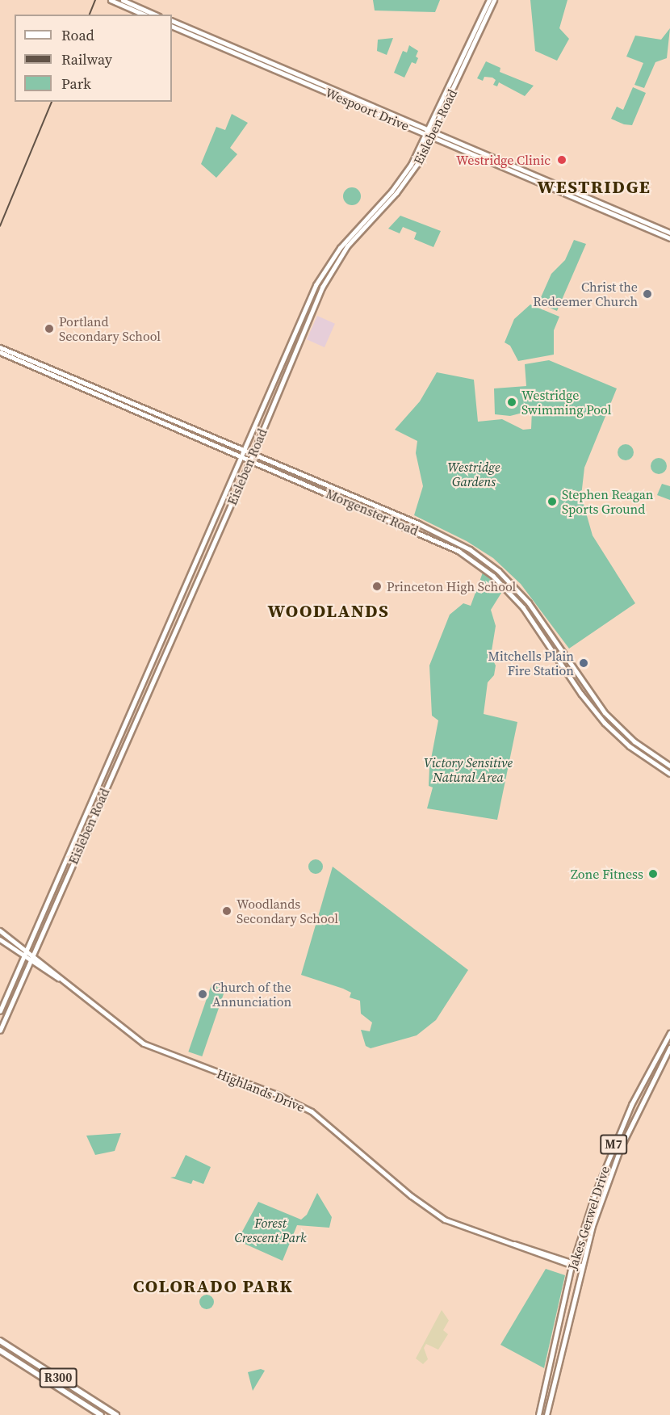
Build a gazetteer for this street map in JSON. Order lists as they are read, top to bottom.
{
  "streets": {
    "highway": ["R300"],
    "main road": [
      "Wespoort Drive",
      "Eisleben Road",
      "Morgenster Road",
      "Highlands Drive",
      "M7",
      "Jakes Gerwel Drive"
    ]
  },
  "crossings": [
    ["Wespoort Drive", "Eisleben Road"],
    ["Eisleben Road", "Morgenster Road"],
    ["Eisleben Road", "Highlands Drive"],
    ["Highlands Drive", "Jakes Gerwel Drive"]
  ],
  "districts": ["WESTRIDGE", "WOODLANDS", "COLORADO PARK"],
  "parks": ["Westridge Gardens", "Victory Sensitive Natural Area", "Forest Crescent Park"],
  "places": [
    "Westridge Clinic",
    "Christ the Redeemer Church",
    "Portland Secondary School",
    "Westridge Swimming Pool",
    "Stephen Reagan Sports Ground",
    "Princeton High School",
    "Mitchells Plain Fire Station",
    "Zone Fitness",
    "Woodlands Secondary School",
    "Church of the Annunciation"
  ],
  "legend": ["Road", "Railway", "Park"]
}
